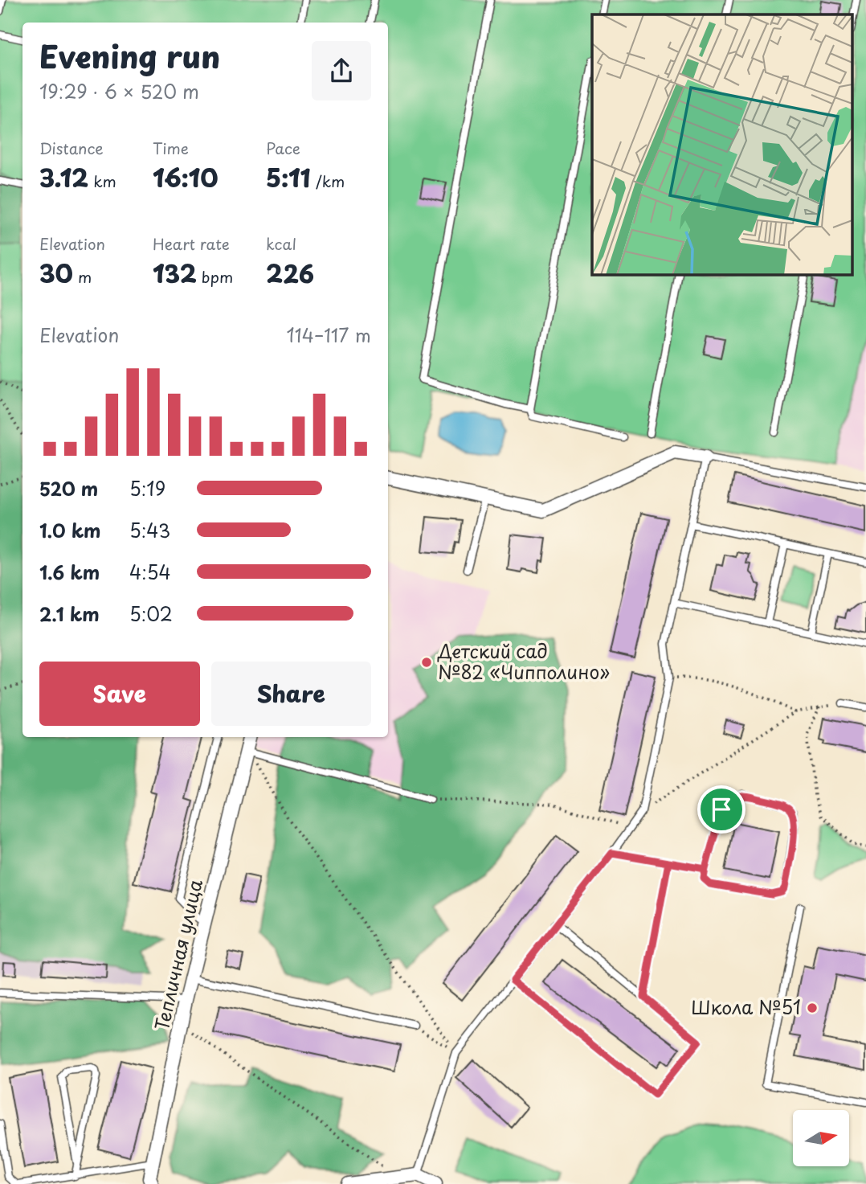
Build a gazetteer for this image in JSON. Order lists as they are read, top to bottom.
{
  "streets": {
    "street": ["Тепличная улица"]
  },
  "places": ["Детский сад №82 «Чипполино»", "Школа №51"],
  "north": "right",
  "page": {
    "heading": ["Evening run", "19:29 · 6 × 520 m"],
    "stats": [
      ["Distance", "3.12 km"],
      ["Time", "16:10"],
      ["Pace", "5:11 /km"],
      ["Elevation", "30 m"],
      ["Heart rate", "132 bpm"],
      ["kcal", "226"]
    ],
    "chart": ["Elevation", "114–117 m"],
    "list": [
      {
        "name": "520 m",
        "note": "5:19"
      },
      {
        "name": "1.0 km",
        "note": "5:43"
      },
      {
        "name": "1.6 km",
        "note": "4:54"
      },
      {
        "name": "2.1 km",
        "note": "5:02"
      }
    ],
    "buttons": ["Save", "Share"]
  }
}
